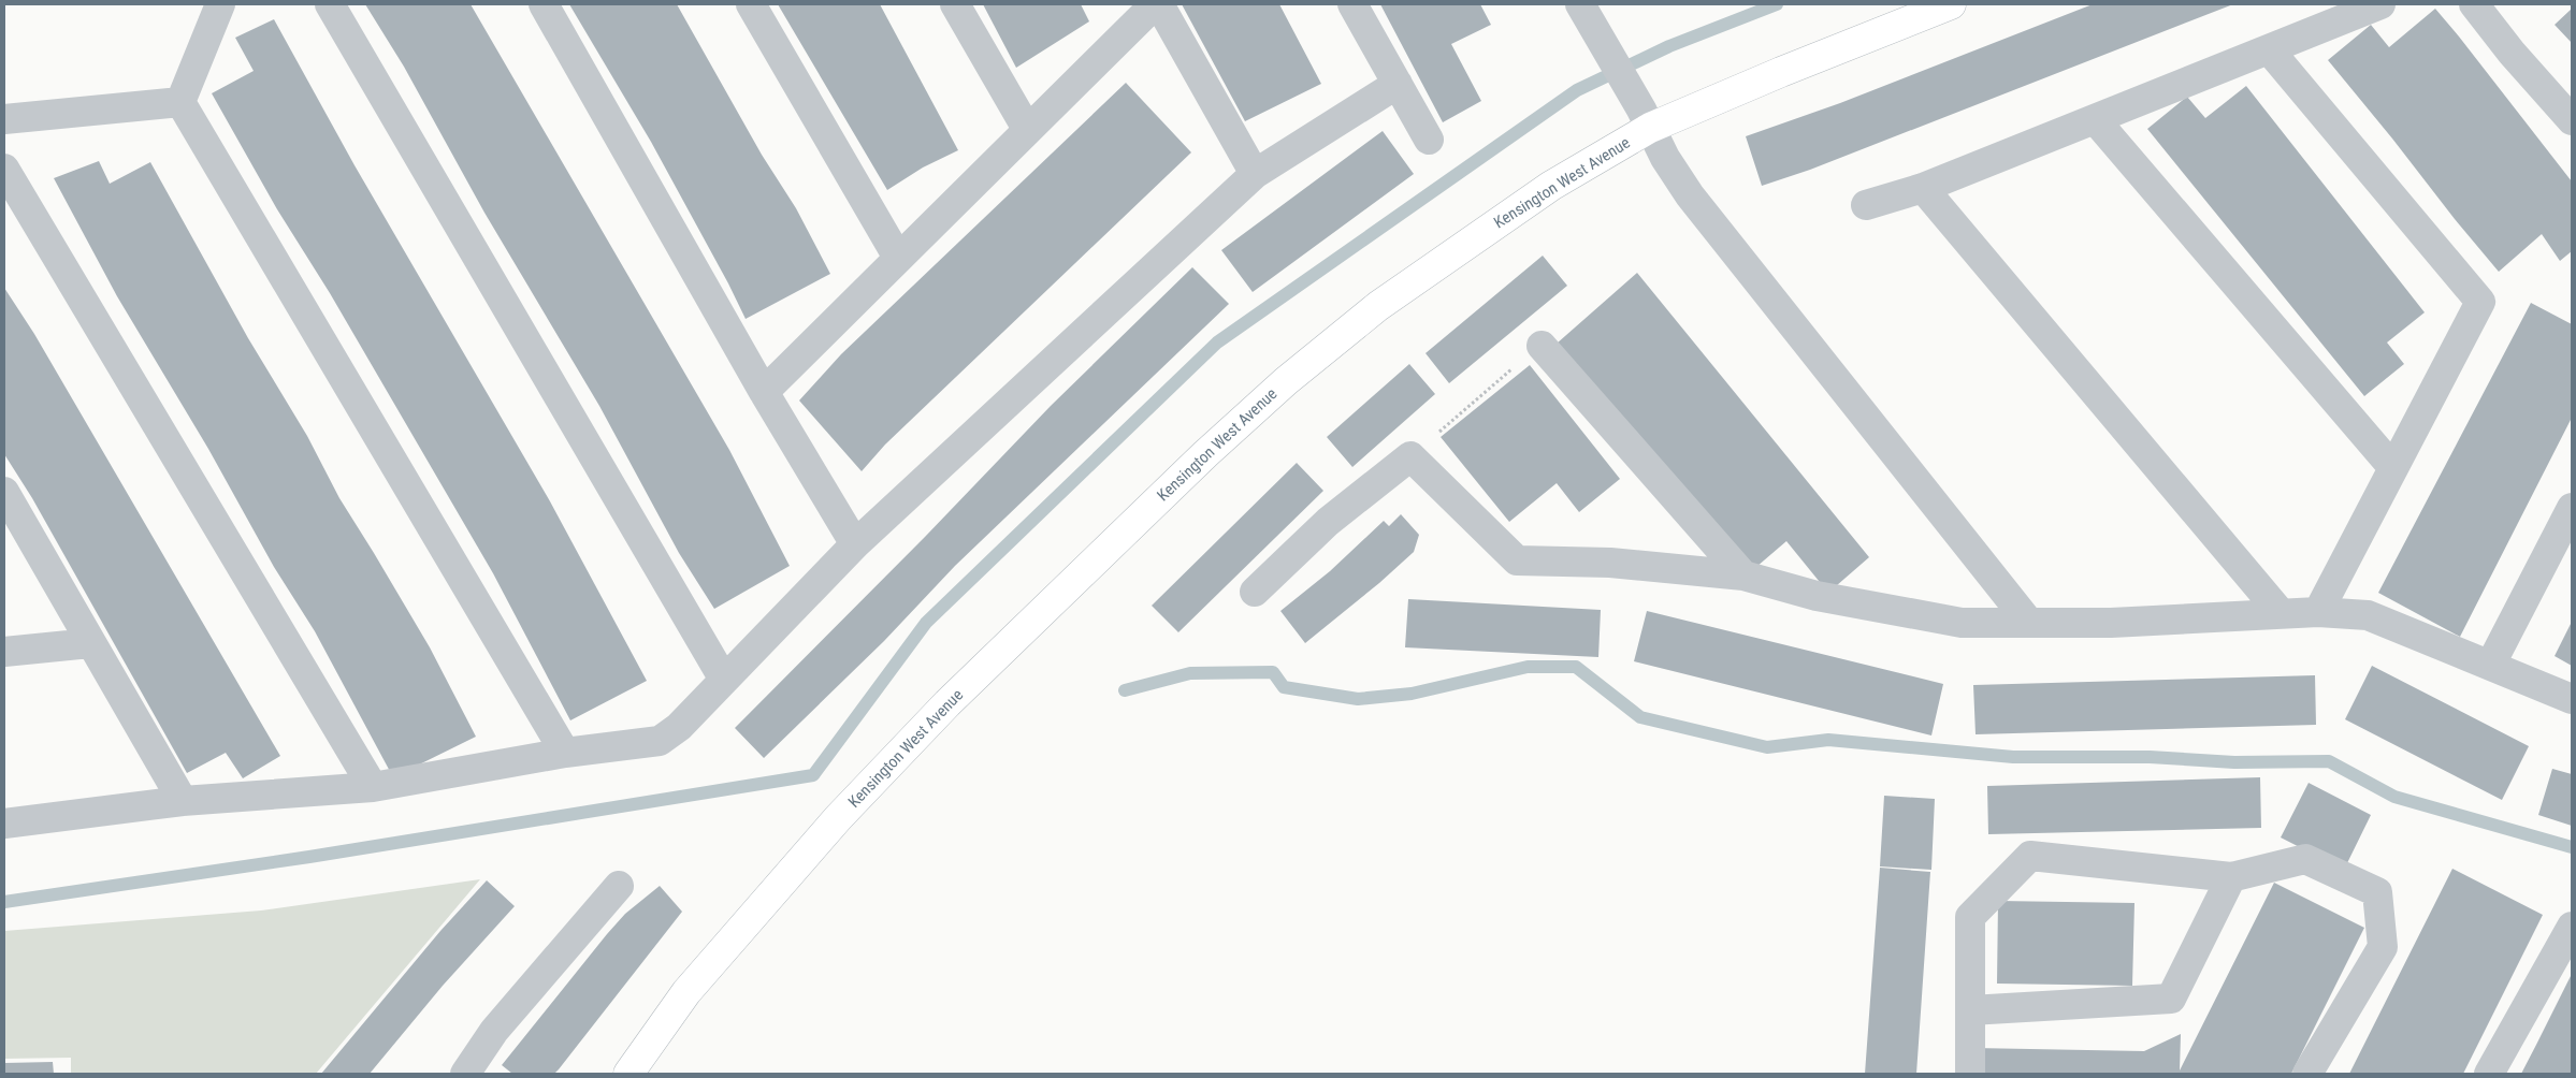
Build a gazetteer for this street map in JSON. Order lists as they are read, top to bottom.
{
  "streets": {
    "street": ["Kensington West Avenue"]
  }
}
